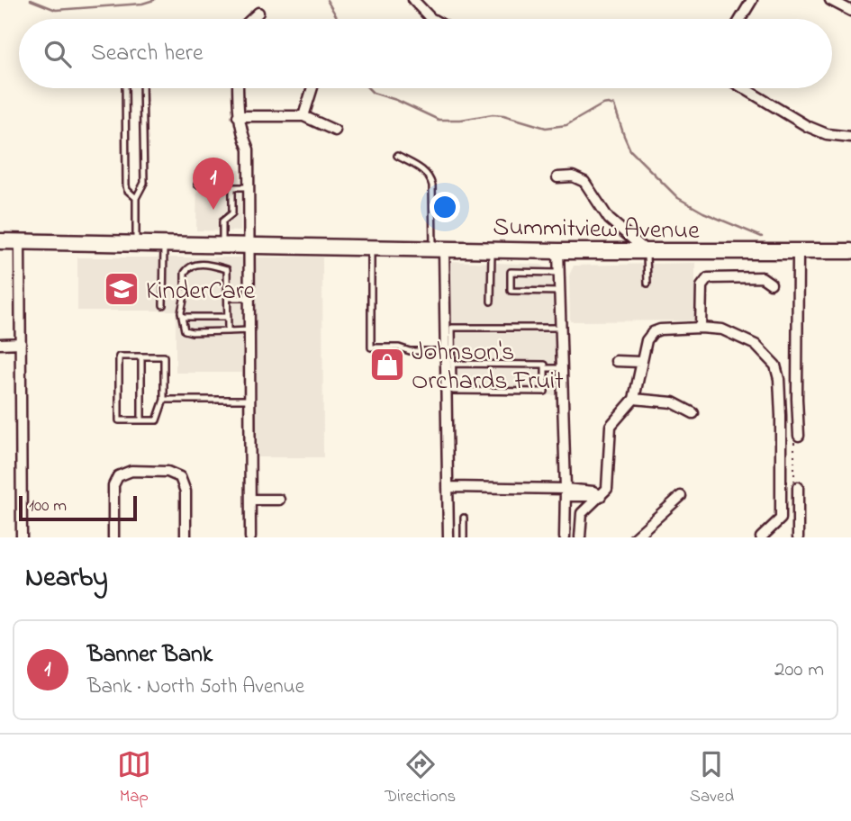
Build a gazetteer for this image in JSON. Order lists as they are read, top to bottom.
{
  "streets": {
    "main road": ["Summitview Avenue"]
  },
  "places": {
    "school or university": ["KinderCare"],
    "shop": ["Johnson's Orchards Fruit"]
  },
  "scale_bar": "100 m",
  "page": {
    "search": "Search here",
    "pins": "1",
    "scale": "100 m",
    "heading": "Nearby",
    "list": [
      {
        "mark": "1",
        "name": "Banner Bank",
        "note": "Bank · North 50th Avenue",
        "value": "200 m"
      }
    ],
    "nav": ["Map", "Directions", "Saved"]
  }
}
